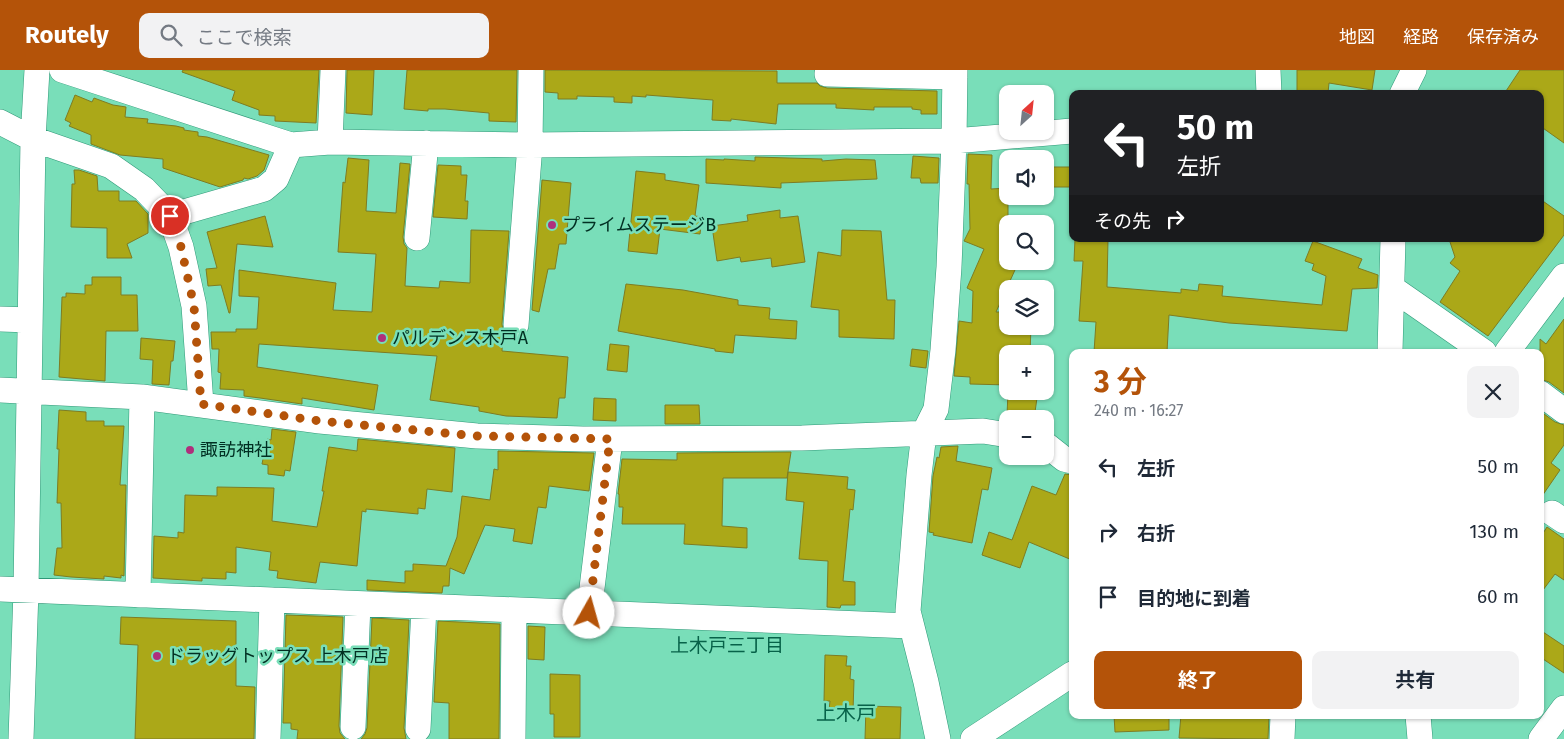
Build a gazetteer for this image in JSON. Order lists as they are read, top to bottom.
{
  "districts": ["上木戸三丁目", "上木戸"],
  "places": [
    "プライムステージB",
    "パルデンス木戸A",
    "諏訪神社",
    "ドラッグトップス 上木戸店"
  ],
  "north": "top right",
  "page": {
    "header": "Routely",
    "search": "ここで検索",
    "nav": ["地図", "経路", "保存済み"],
    "map_buttons": ["+", "−"],
    "turn": ["50 m", "左折"],
    "then": "その先",
    "heading": ["3 分", "240 m · 16:27"],
    "list": [
      {
        "name": "左折",
        "value": "50 m"
      },
      {
        "name": "右折",
        "value": "130 m"
      },
      {
        "name": "目的地に到着",
        "value": "60 m"
      }
    ],
    "buttons": ["終了", "共有"]
  }
}
